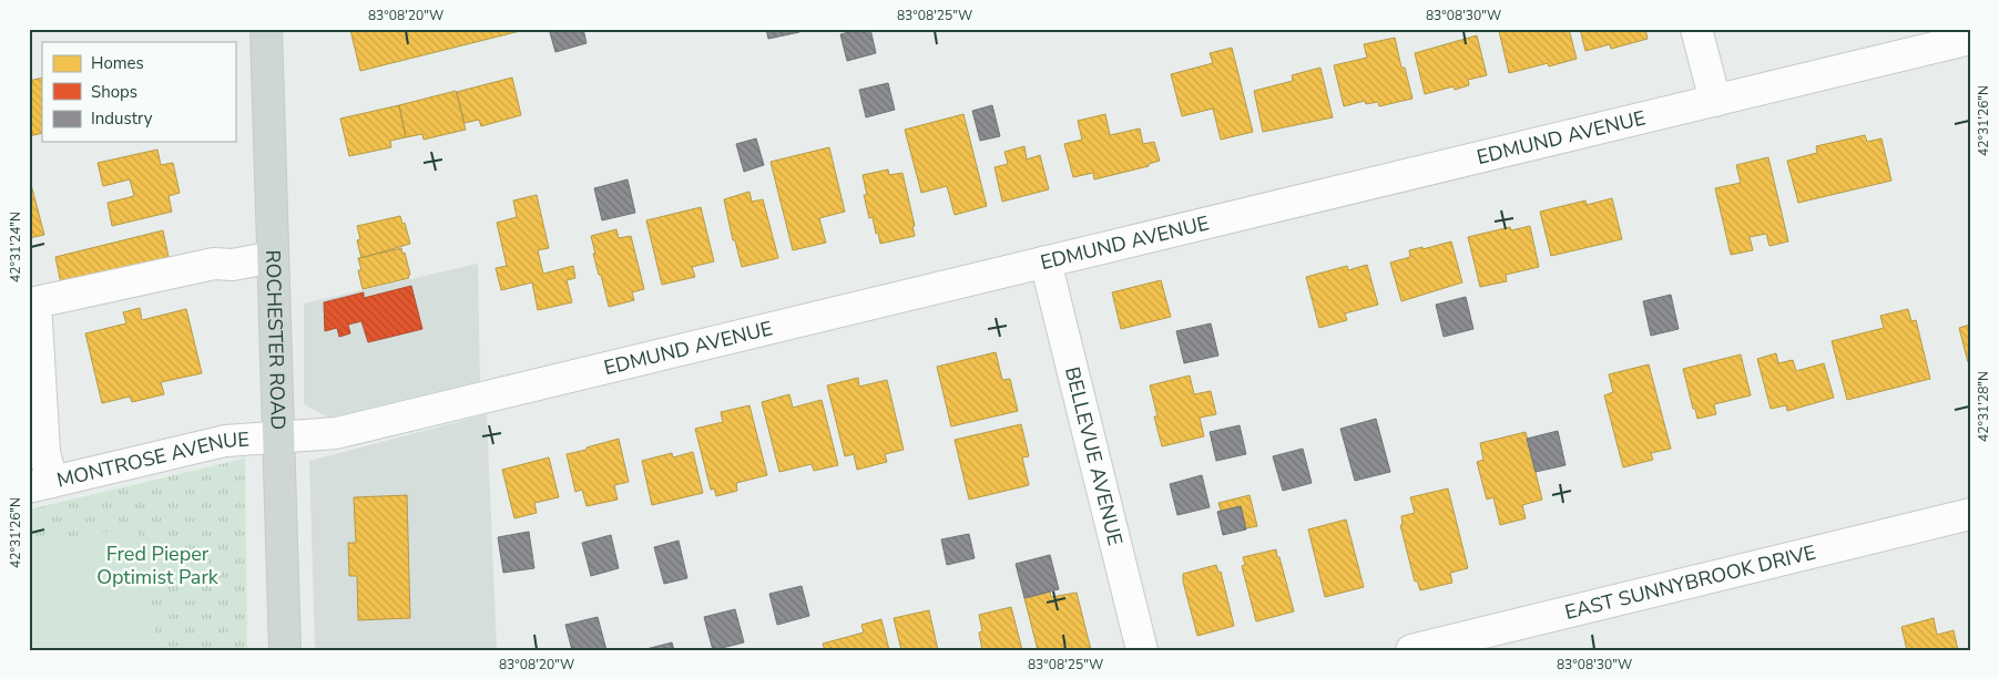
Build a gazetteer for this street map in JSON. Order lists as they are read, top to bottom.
{
  "streets": {
    "main road": ["ROCHESTER ROAD"],
    "street": [
      "EDMUND AVENUE",
      "BELLEVUE AVENUE",
      "MONTROSE AVENUE",
      "EAST SUNNYBROOK DRIVE"
    ]
  },
  "crossings": [
    ["EDMUND AVENUE", "ROCHESTER ROAD"],
    ["EDMUND AVENUE", "BELLEVUE AVENUE"],
    ["EDMUND AVENUE", "MONTROSE AVENUE"],
    ["ROCHESTER ROAD", "MONTROSE AVENUE"]
  ],
  "parks": ["Fred Pieper Optimist Park"],
  "legend": ["Homes", "Shops", "Industry"],
  "coordinates": [
    "83°08'20\"W",
    "83°08'25\"W",
    "83°08'30\"W",
    "42°31'26\"N",
    "42°31'24\"N",
    "42°31'28\"N"
  ]
}
